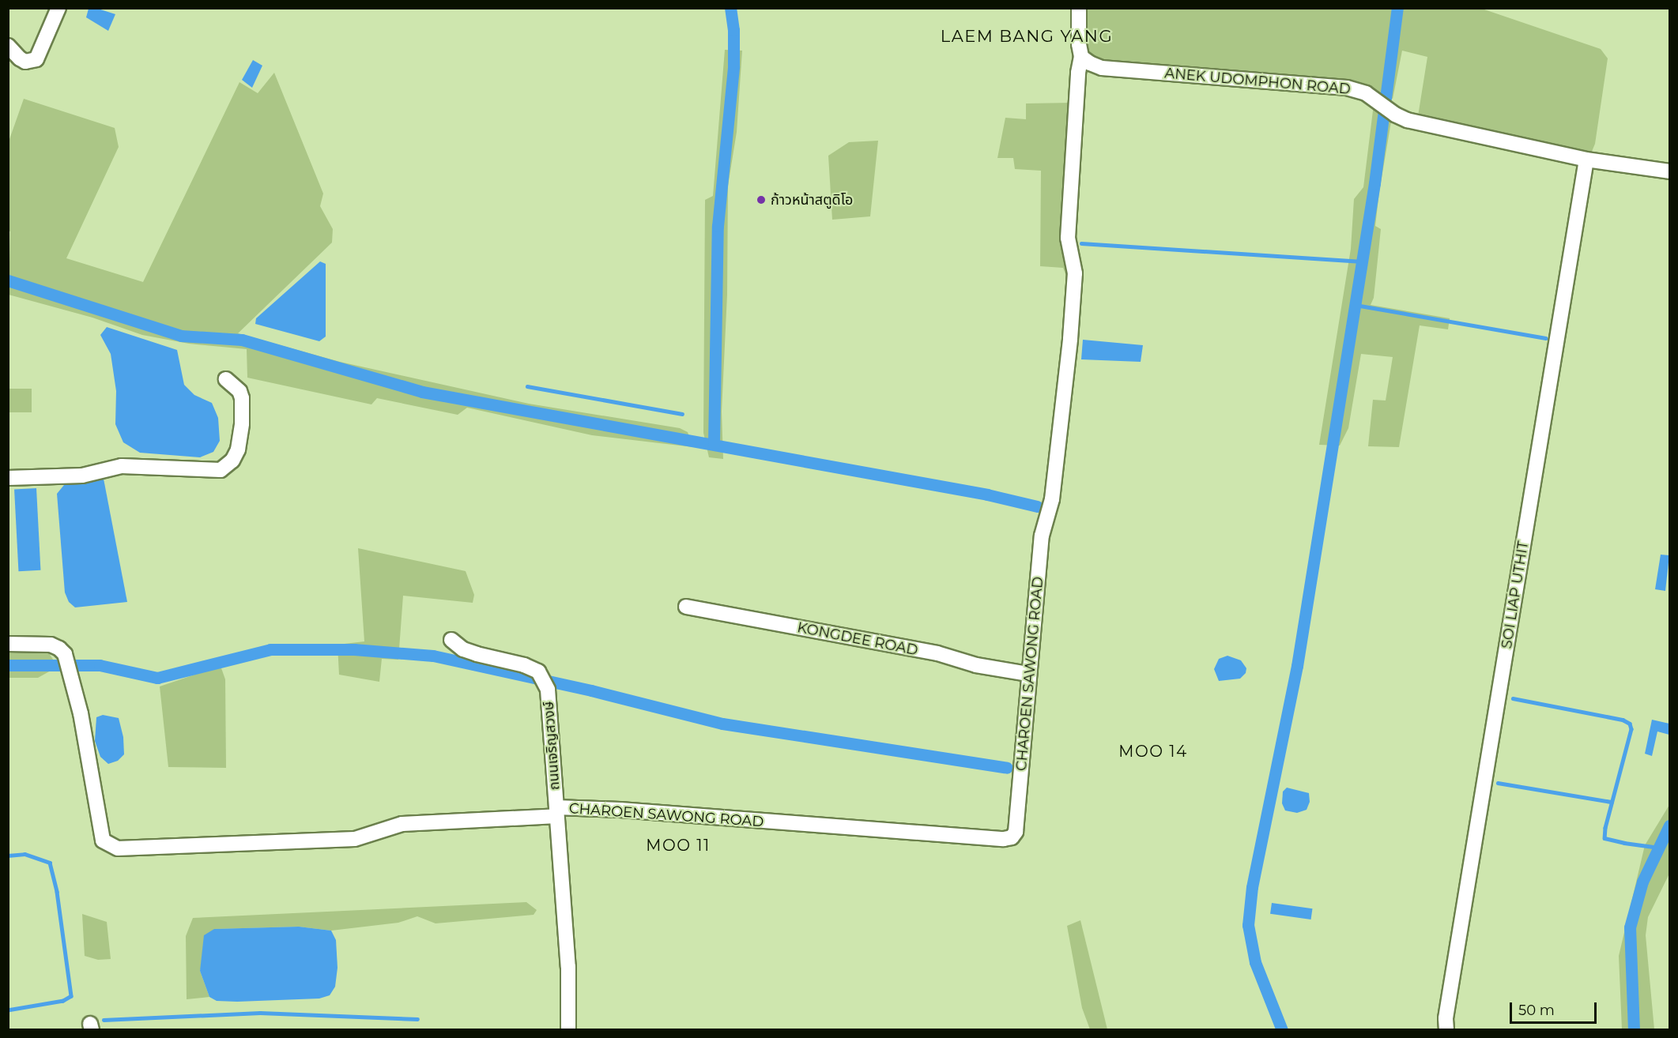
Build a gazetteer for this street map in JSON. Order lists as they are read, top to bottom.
{
  "streets": {
    "street": [
      "ANEK UDOMPHON ROAD",
      "SOI LIAP UTHIT",
      "KONGDEE ROAD",
      "CHAROEN SAWONG ROAD",
      "ถนนเจริญสวงษ์"
    ]
  },
  "crossings": [
    ["ANEK UDOMPHON ROAD", "SOI LIAP UTHIT"],
    ["ANEK UDOMPHON ROAD", "CHAROEN SAWONG ROAD"],
    ["KONGDEE ROAD", "CHAROEN SAWONG ROAD"],
    ["CHAROEN SAWONG ROAD", "ถนนเจริญสวงษ์"]
  ],
  "districts": ["LAEM BANG YANG", "MOO 14", "MOO 11"],
  "places": ["ก้าวหน้าสตูดิโอ"],
  "scale_bar": "50 m"
}
